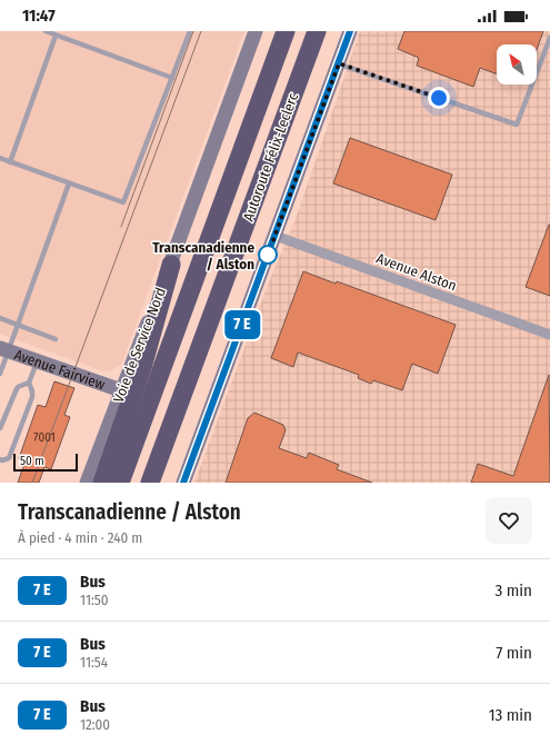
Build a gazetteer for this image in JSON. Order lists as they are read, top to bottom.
{
  "streets": {
    "highway": ["Autoroute Félix-Leclerc"],
    "main road": ["Voie de Service Nord", "Avenue Fairview"],
    "street": ["Avenue Alston"]
  },
  "crossings": [
    ["Voie de Service Nord", "Avenue Fairview"]
  ],
  "places": ["Transcanadienne / Alston"],
  "house_numbers": ["7001"],
  "scale_bar": "50 m",
  "north": "top left",
  "page": {
    "status": "11:47",
    "on_map": "7 E",
    "scale": "50 m",
    "heading": ["Transcanadienne / Alston", "À pied · 4 min · 240 m"],
    "list": [
      {
        "mark": "7 E",
        "name": "Bus",
        "note": "11:50",
        "value": "3 min"
      },
      {
        "mark": "7 E",
        "name": "Bus",
        "note": "11:54",
        "value": "7 min"
      },
      {
        "mark": "7 E",
        "name": "Bus",
        "note": "12:00",
        "value": "13 min"
      }
    ]
  }
}
